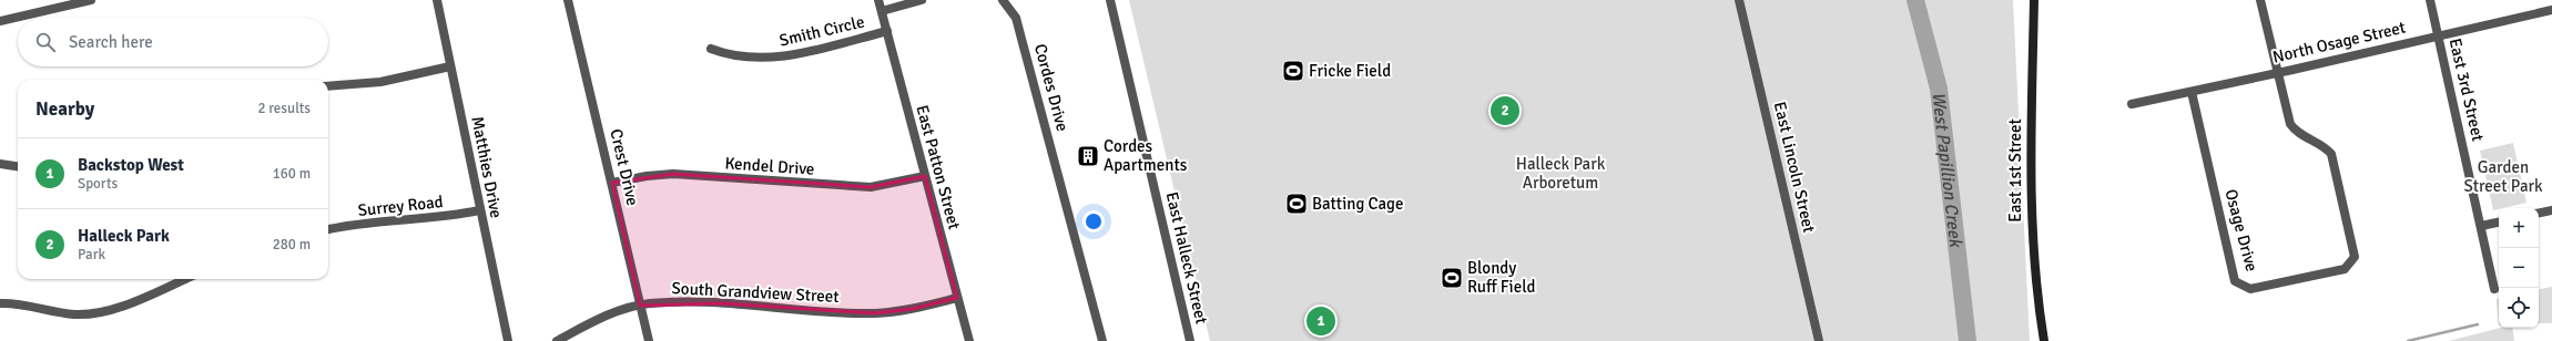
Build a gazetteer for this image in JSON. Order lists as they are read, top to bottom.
{
  "streets": {
    "main road": ["East 1st Street"],
    "street": [
      "Smith Circle",
      "North Osage Street",
      "Cordes Drive",
      "East 3rd Street",
      "Kendel Drive",
      "Matthies Drive",
      "Crest Drive",
      "East Patton Street",
      "East Lincoln Street",
      "Surrey Road",
      "Osage Drive",
      "East Halleck Street",
      "South Grandview Street"
    ]
  },
  "crossings": [
    ["Smith Circle", "East Patton Street"],
    ["North Osage Street", "East 3rd Street"],
    ["North Osage Street", "Osage Drive"],
    ["Kendel Drive", "Crest Drive"],
    ["Kendel Drive", "East Patton Street"],
    ["Matthies Drive", "Surrey Road"],
    ["Crest Drive", "South Grandview Street"],
    ["East Patton Street", "South Grandview Street"]
  ],
  "water": ["West Papillion Creek"],
  "parks": ["Halleck Park Arboretum", "Garden Street Park"],
  "places": {
    "sports": ["Fricke Field", "Batting Cage", "Blondy Ruff Field"],
    "building": ["Cordes Apartments"]
  },
  "page": {
    "search": "Search here",
    "heading": ["Nearby", "2 results"],
    "pins": ["2", "1"],
    "list": [
      {
        "mark": "1",
        "name": "Backstop West",
        "note": "Sports",
        "value": "160 m"
      },
      {
        "mark": "2",
        "name": "Halleck Park",
        "note": "Park",
        "value": "280 m"
      }
    ],
    "map_buttons": ["+", "−"]
  }
}
